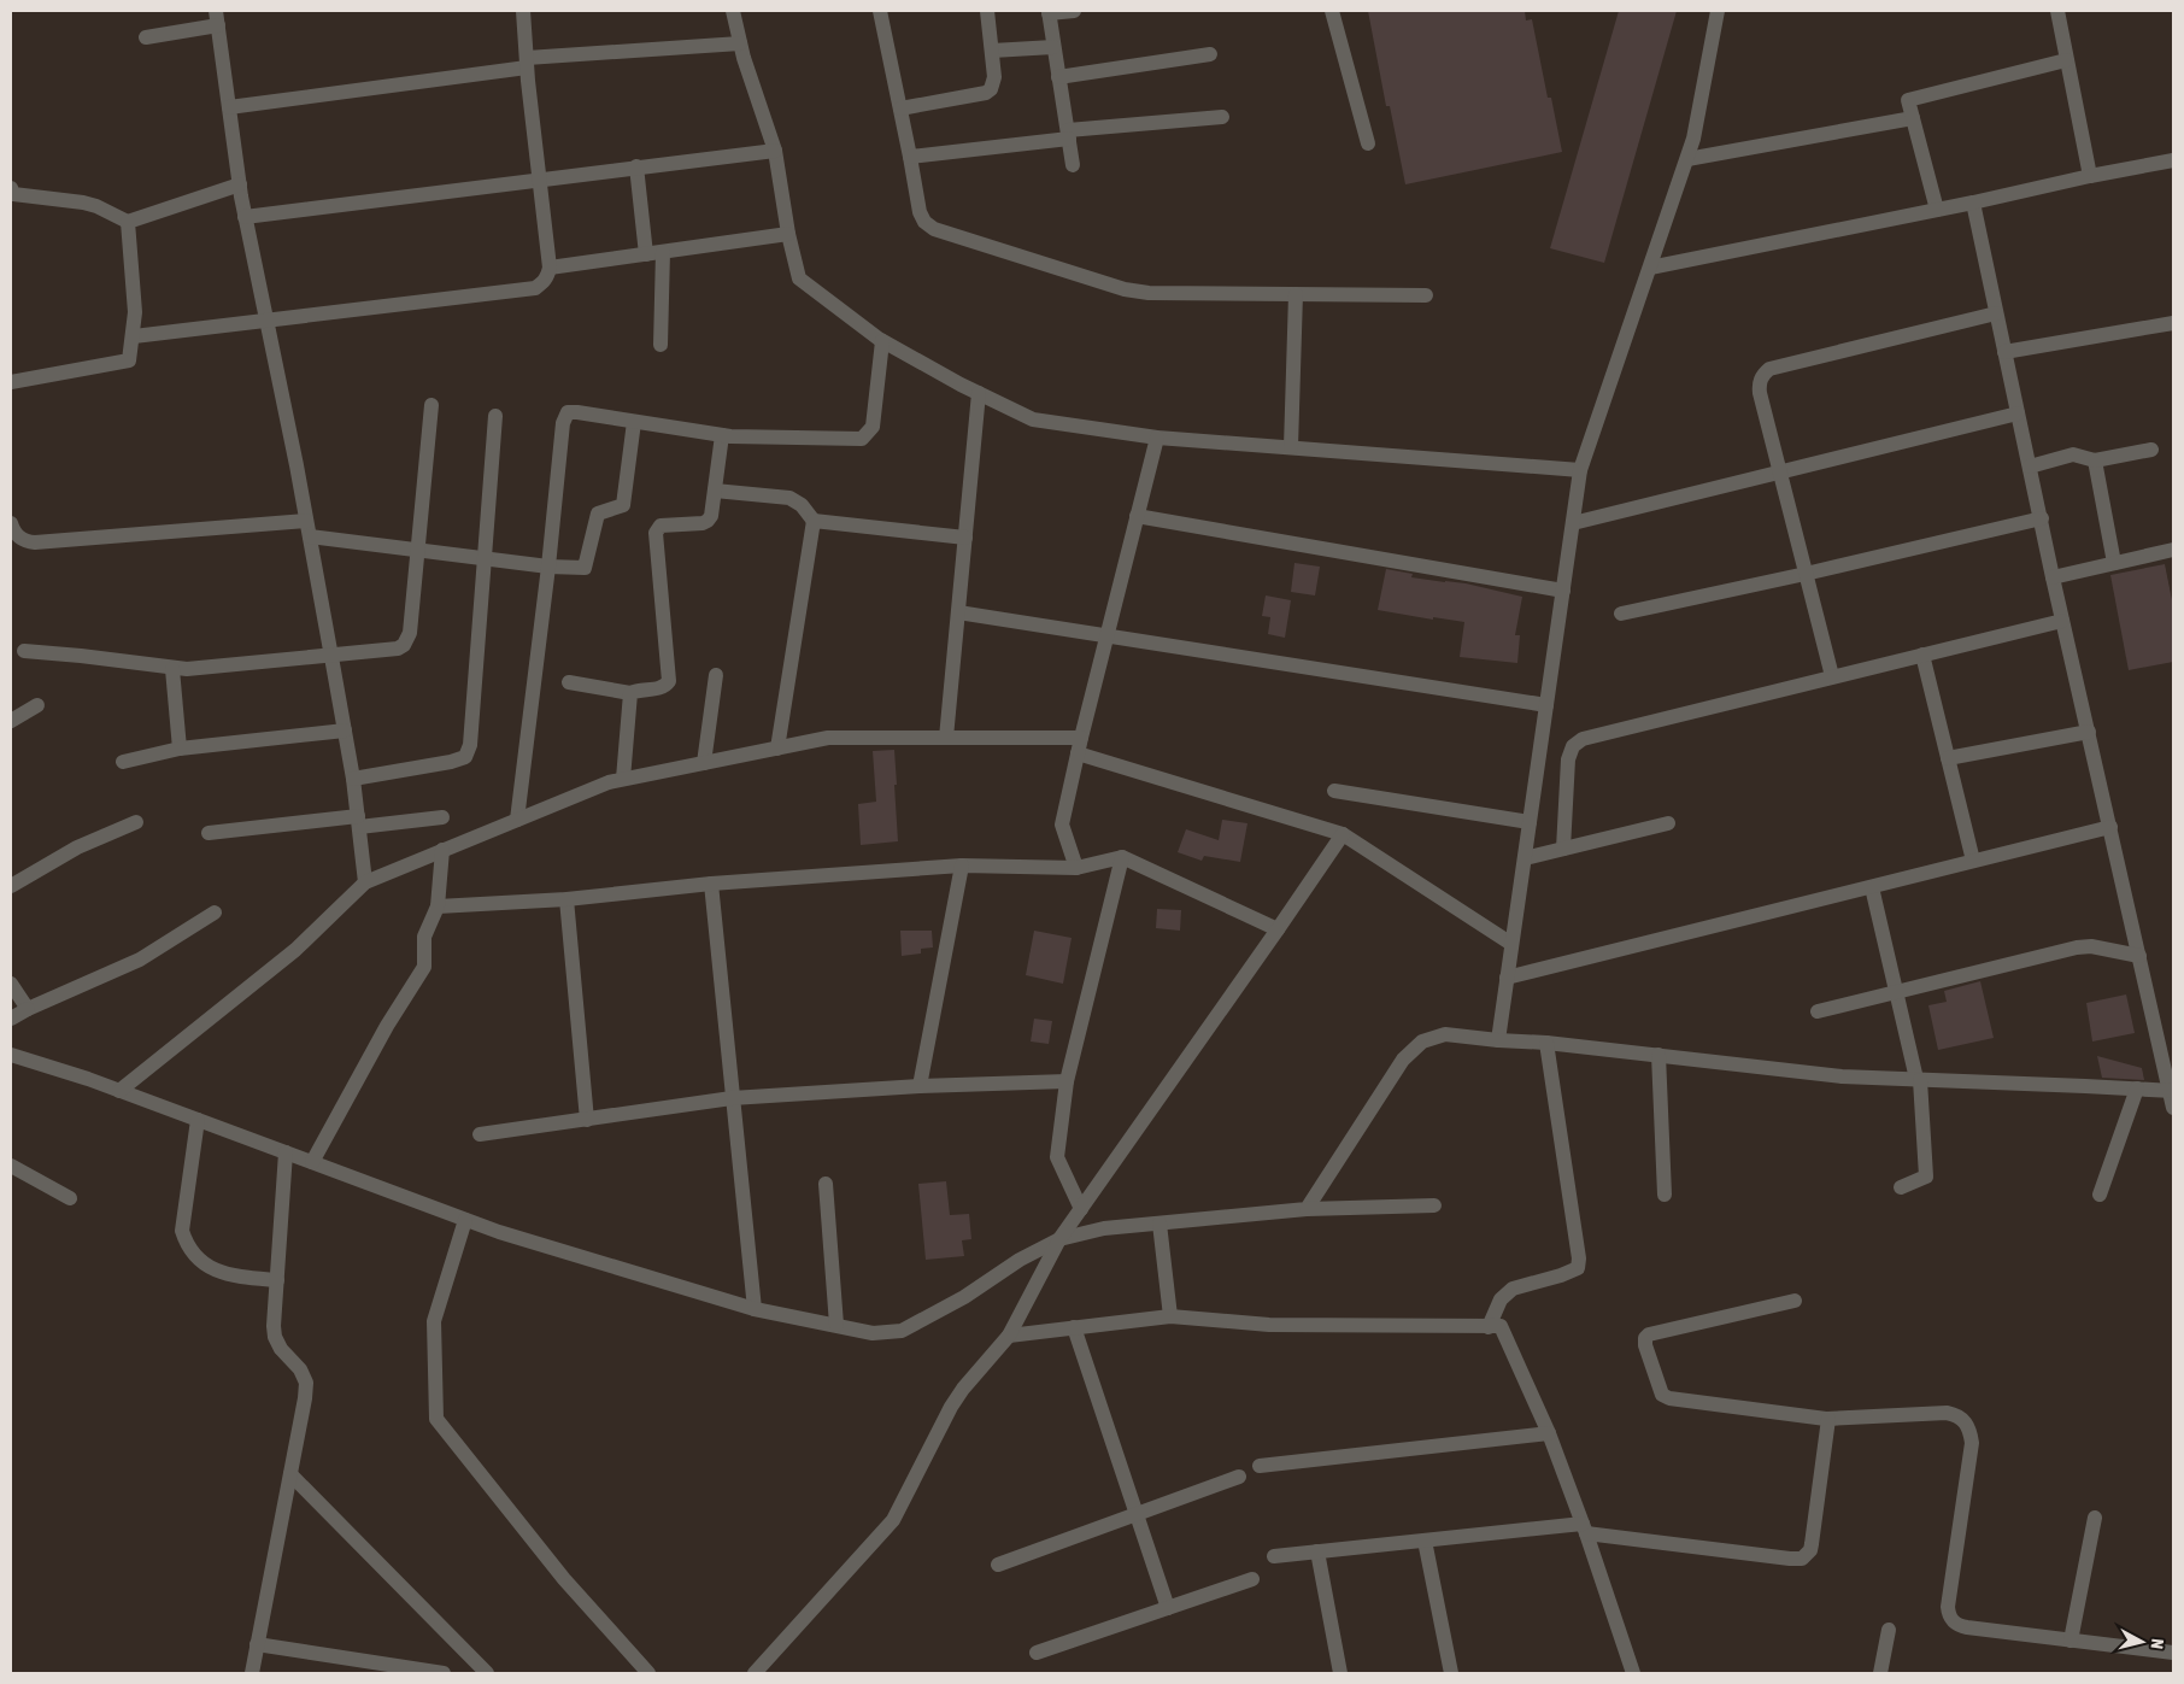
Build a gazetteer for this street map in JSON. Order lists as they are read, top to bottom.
{
  "north": "right"
}
